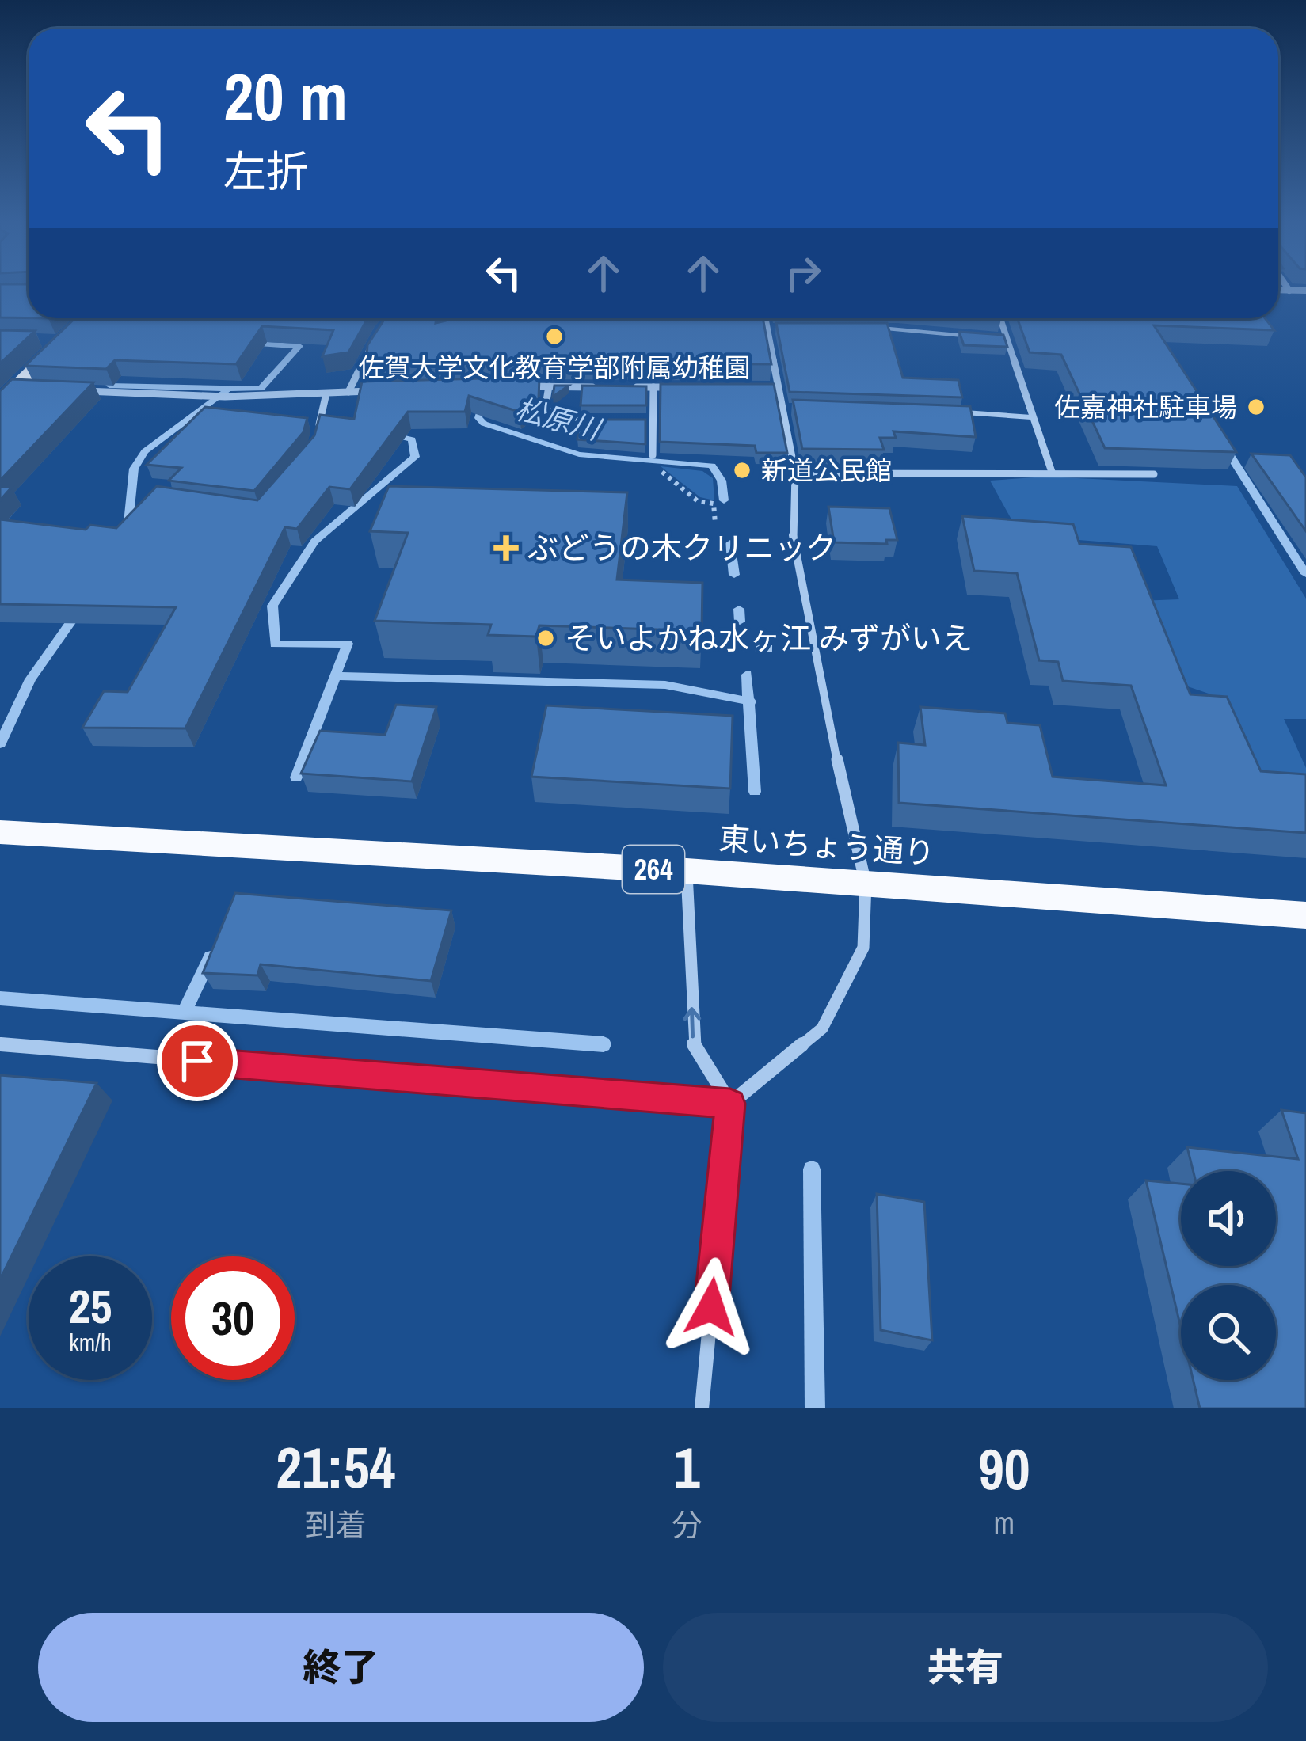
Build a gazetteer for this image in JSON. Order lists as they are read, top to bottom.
{
  "streets": {
    "highway": ["東いちょう通り", "264"]
  },
  "water": ["松原川"],
  "places": {
    "other": [
      "佐賀大学文化教育学部附属幼稚園",
      "佐嘉神社駐車場",
      "新道公民館",
      "そいよかね水ヶ江 みずがいえ"
    ],
    "health": ["ぶどうの木クリニック"]
  },
  "page": {
    "turn": ["20 m", "左折"],
    "speed": "25 km/h",
    "limit": "30",
    "eta": [
      "21:54",
      "到着",
      "1",
      "分",
      "90",
      "m"
    ],
    "buttons": ["終了", "共有"]
  }
}
